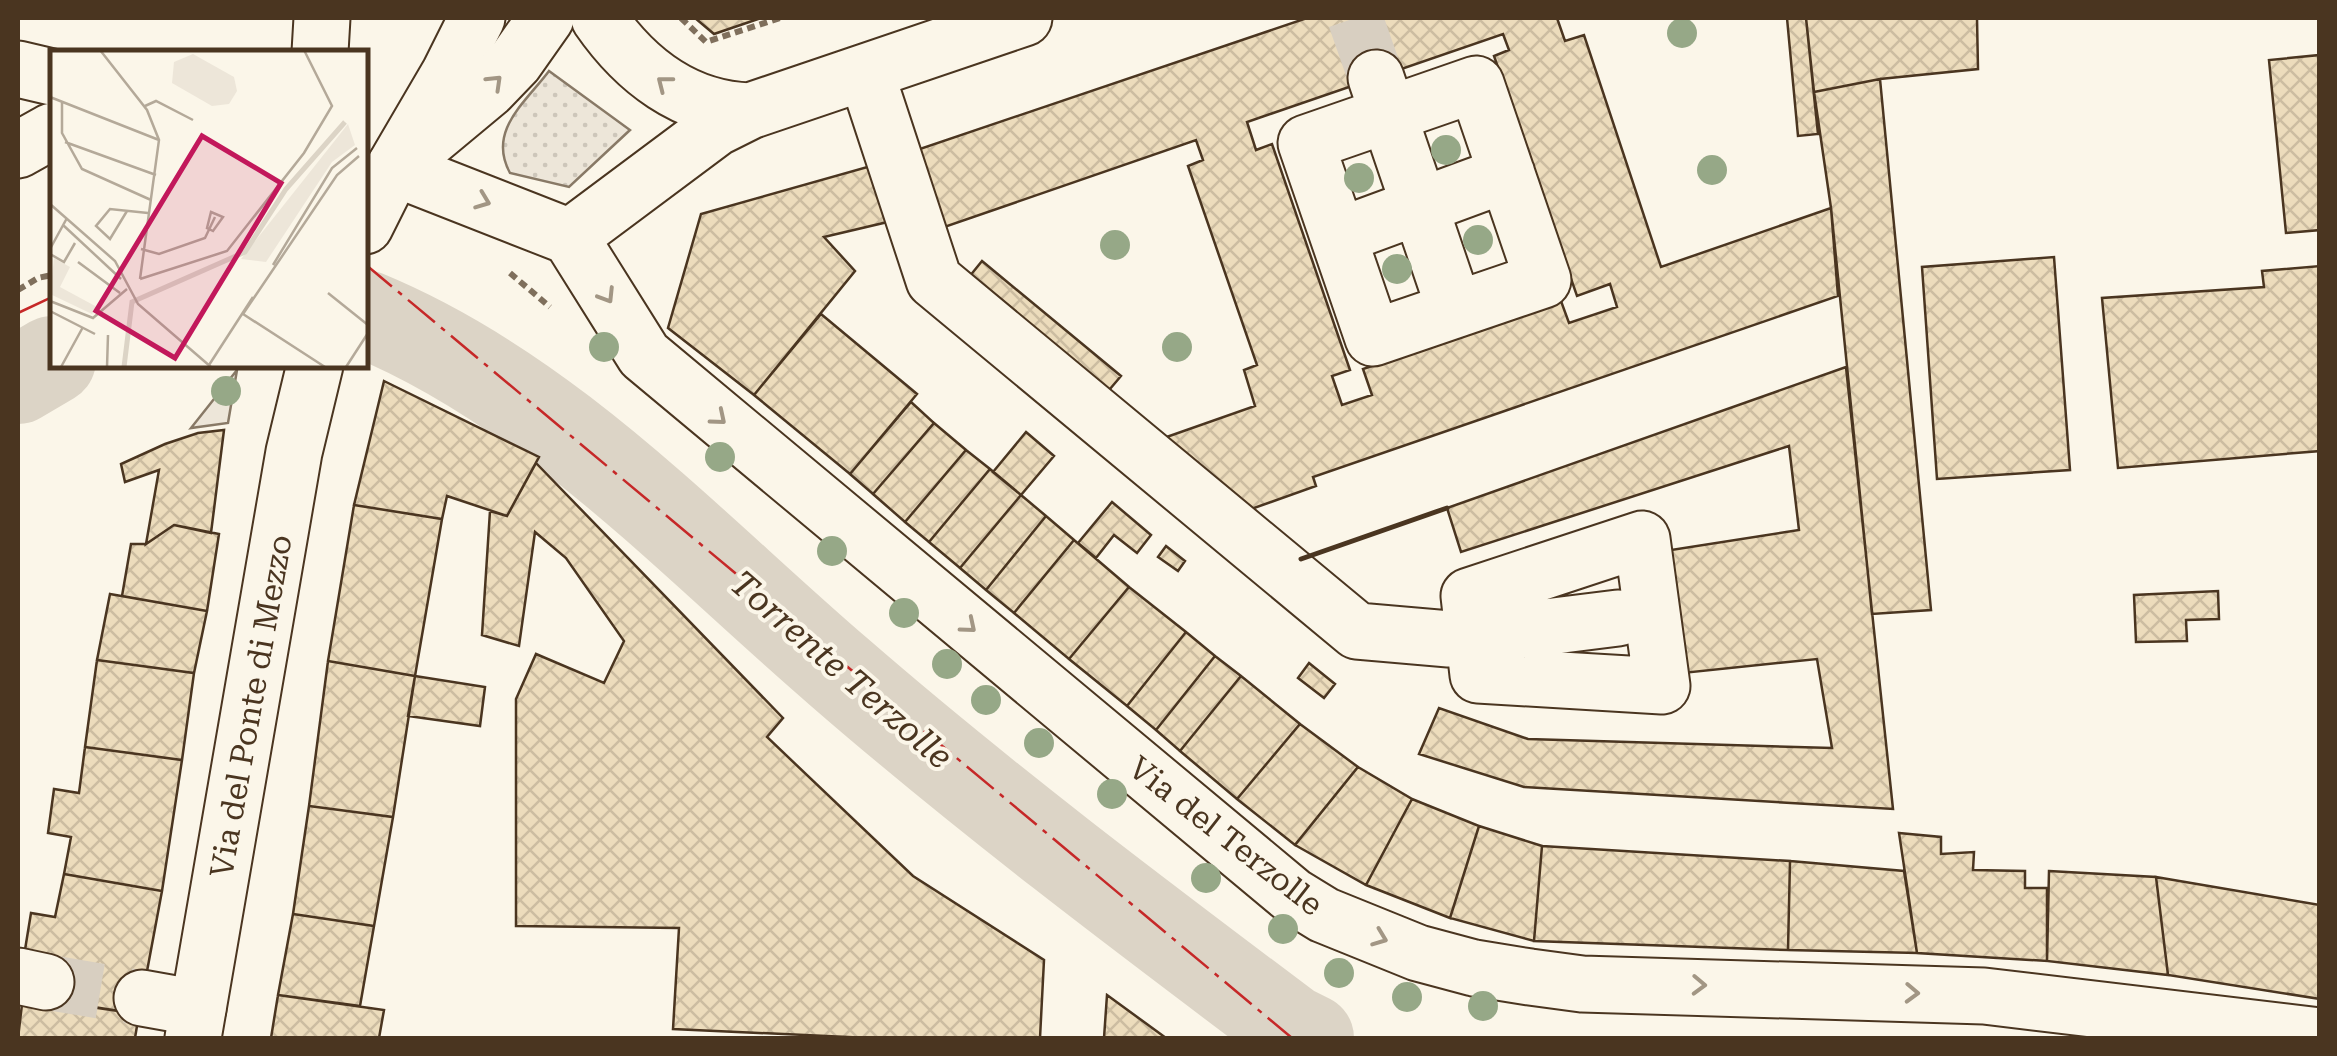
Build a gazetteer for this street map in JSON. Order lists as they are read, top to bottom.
{
  "streets": {
    "street": ["Via del Ponte di Mezzo", "Via del Terzolle"]
  },
  "one_way": ["Via del Terzolle"],
  "water": ["Torrente Terzolle"]
}
